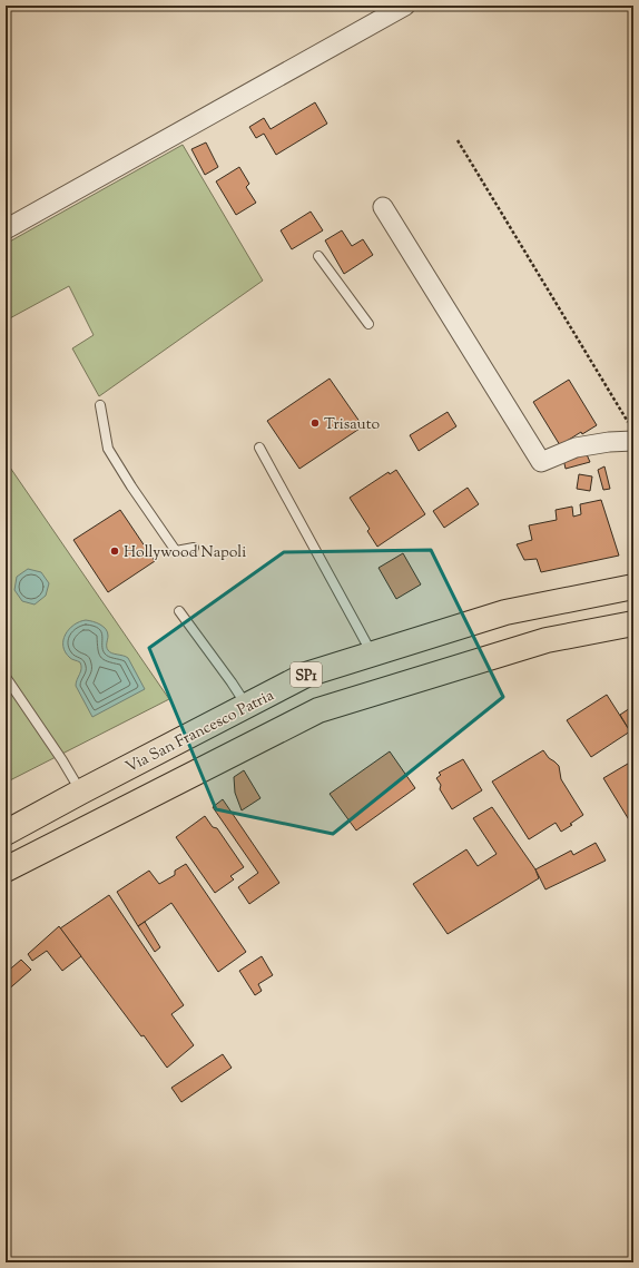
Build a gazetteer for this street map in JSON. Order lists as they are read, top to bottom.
{
  "streets": {
    "main road": ["SP1", "Via San Francesco Patria"]
  },
  "places": ["Trisauto", "Hollywood Napoli"]
}
